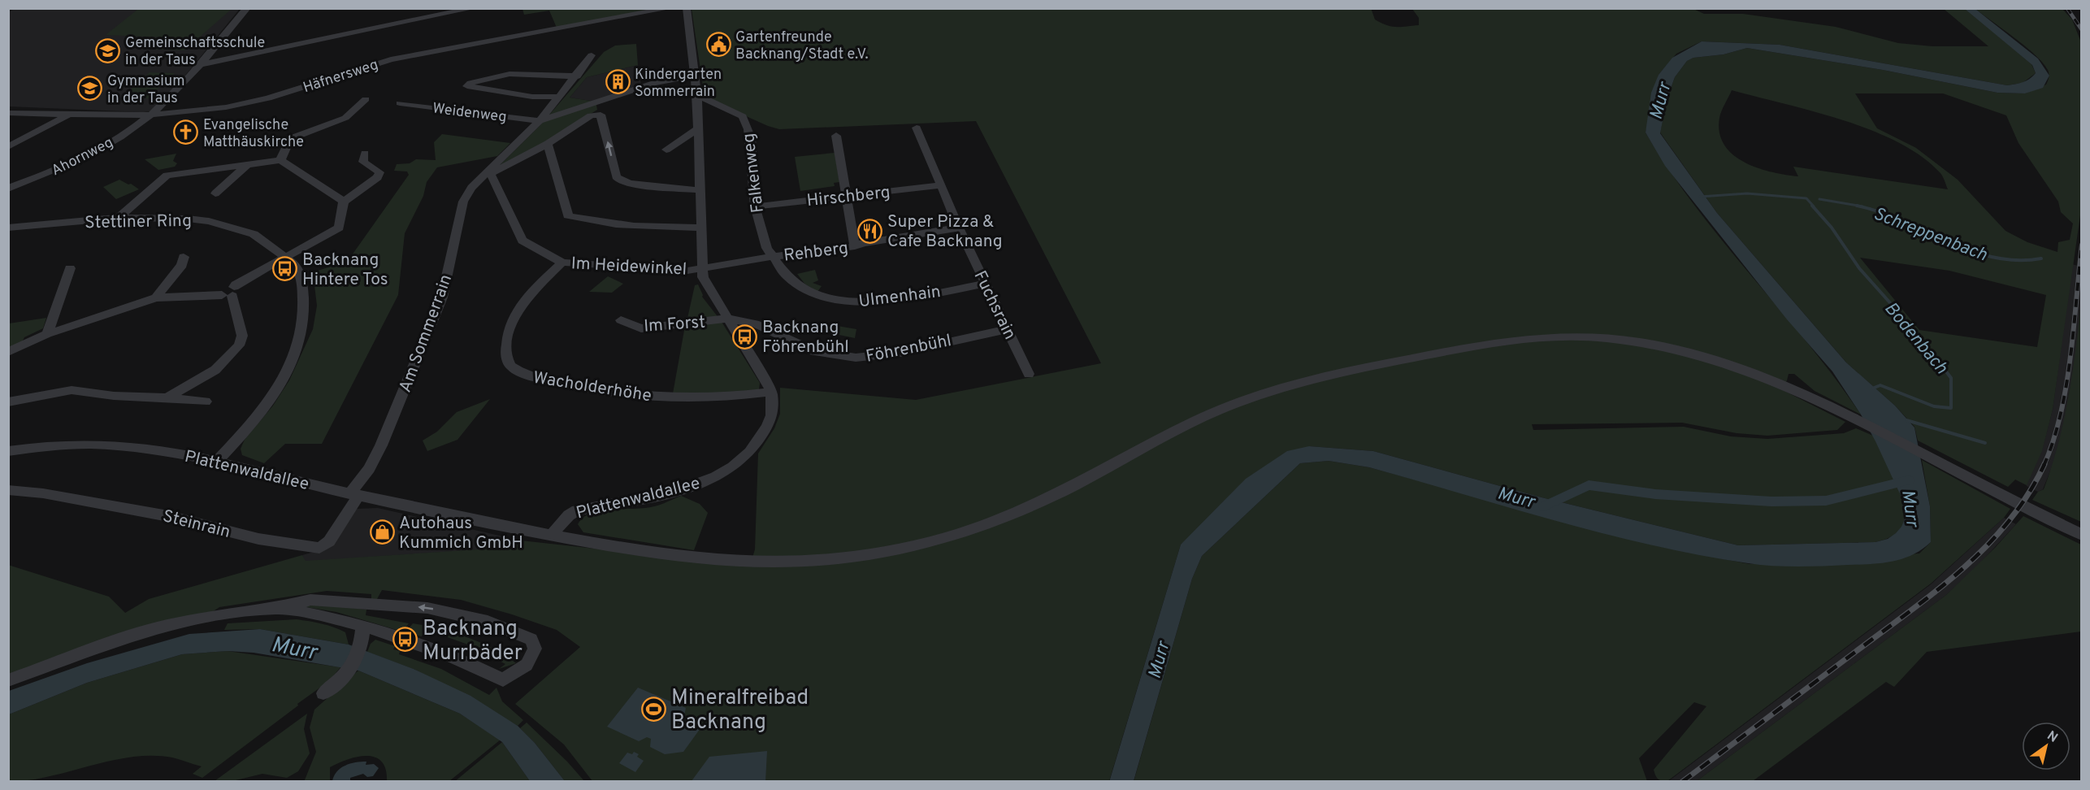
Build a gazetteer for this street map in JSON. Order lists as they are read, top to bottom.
{
  "streets": {
    "street": [
      "Häfnersweg",
      "Weidenweg",
      "Ahornweg",
      "Falkenweg",
      "Hirschberg",
      "Stettiner Ring",
      "Rehberg",
      "Im Heidewinkel",
      "Ulmenhain",
      "Fuchsrain",
      "Im Forst",
      "Am Sommerrain",
      "Föhrenbühl",
      "Wacholderhöhe",
      "Plattenwaldallee",
      "Steinrain"
    ]
  },
  "crossings": [
    ["Häfnersweg", "Ahornweg"],
    ["Weidenweg", "Am Sommerrain"],
    ["Falkenweg", "Hirschberg"],
    ["Falkenweg", "Rehberg"],
    ["Falkenweg", "Ulmenhain"],
    ["Hirschberg", "Fuchsrain"],
    ["Stettiner Ring", "Plattenwaldallee"],
    ["Rehberg", "Im Heidewinkel"],
    ["Rehberg", "Ulmenhain"],
    ["Rehberg", "Fuchsrain"],
    ["Im Heidewinkel", "Am Sommerrain"],
    ["Im Heidewinkel", "Wacholderhöhe"],
    ["Ulmenhain", "Fuchsrain"],
    ["Fuchsrain", "Föhrenbühl"],
    ["Im Forst", "Föhrenbühl"],
    ["Am Sommerrain", "Plattenwaldallee"],
    ["Am Sommerrain", "Steinrain"],
    ["Wacholderhöhe", "Plattenwaldallee"],
    ["Plattenwaldallee", "Steinrain"]
  ],
  "water": ["Murr", "Schreppenbach", "Bodenbach"],
  "places": {
    "public building": ["Gartenfreunde Backnang/Stadt e.V."],
    "school or university": ["Gemeinschaftsschule in der Taus", "Gymnasium in der Taus"],
    "building": ["Kindergarten Sommerrain"],
    "church": ["Evangelische Matthäuskirche"],
    "restaurant": ["Super Pizza & Cafe Backnang"],
    "bus stop": ["Backnang Hintere Tos", "Backnang Föhrenbühl", "Backnang Murrbäder"],
    "shop": ["Autohaus Kummich GmbH"],
    "sports": ["Mineralfreibad Backnang"]
  },
  "north": "top right"
}
